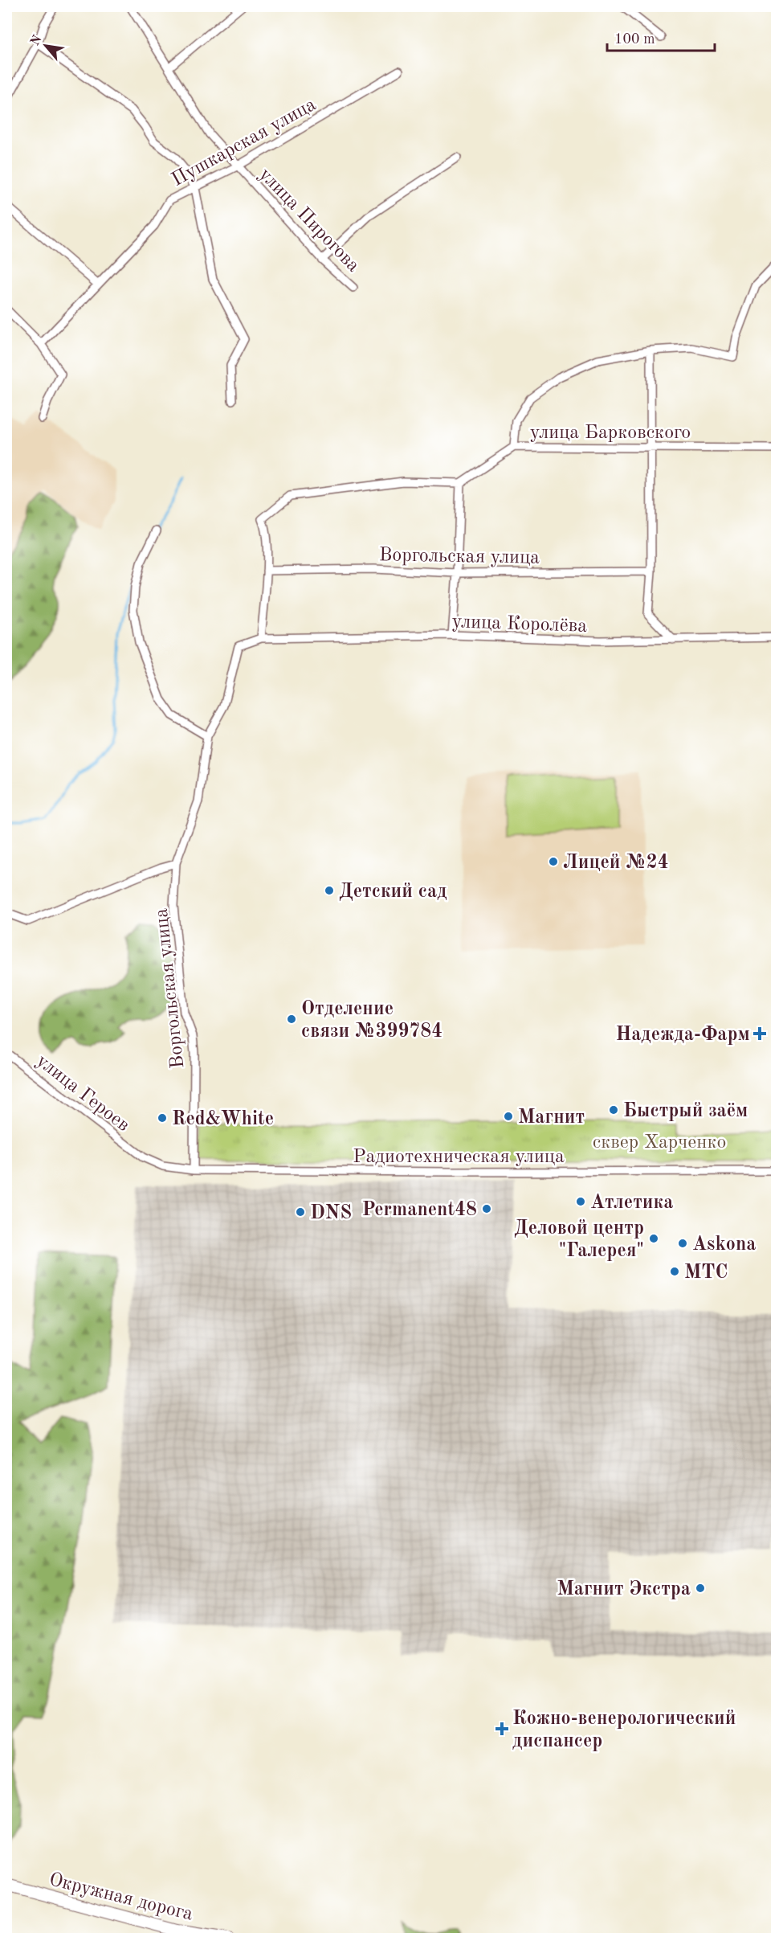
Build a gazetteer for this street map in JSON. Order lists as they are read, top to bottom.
{
  "streets": {
    "highway": ["Окружная дорога"],
    "street": [
      "Пушкарская улица",
      "улица Пирогова",
      "улица Барковского",
      "Воргольская улица",
      "улица Королёва",
      "улица Героев",
      "Радиотехническая улица"
    ]
  },
  "crossings": [
    ["Пушкарская улица", "улица Пирогова"],
    ["Воргольская улица", "улица Королёва"],
    ["Воргольская улица", "Радиотехническая улица"],
    ["улица Героев", "Радиотехническая улица"]
  ],
  "parks": ["сквер Харченко"],
  "places": {
    "other": [
      "Лицей №24",
      "Детский сад",
      "Отделение связи №399784",
      "Быстрый заём",
      "Магнит",
      "Red&White",
      "Атлетика",
      "Permanent48",
      "DNS",
      "Деловой центр \"Галерея\"",
      "Askona",
      "МТС",
      "Магнит Экстра"
    ],
    "health": ["Надежда-Фарм", "Кожно-венерологический диспансер"]
  },
  "scale_bar": "100 m",
  "north": "top left"
}
